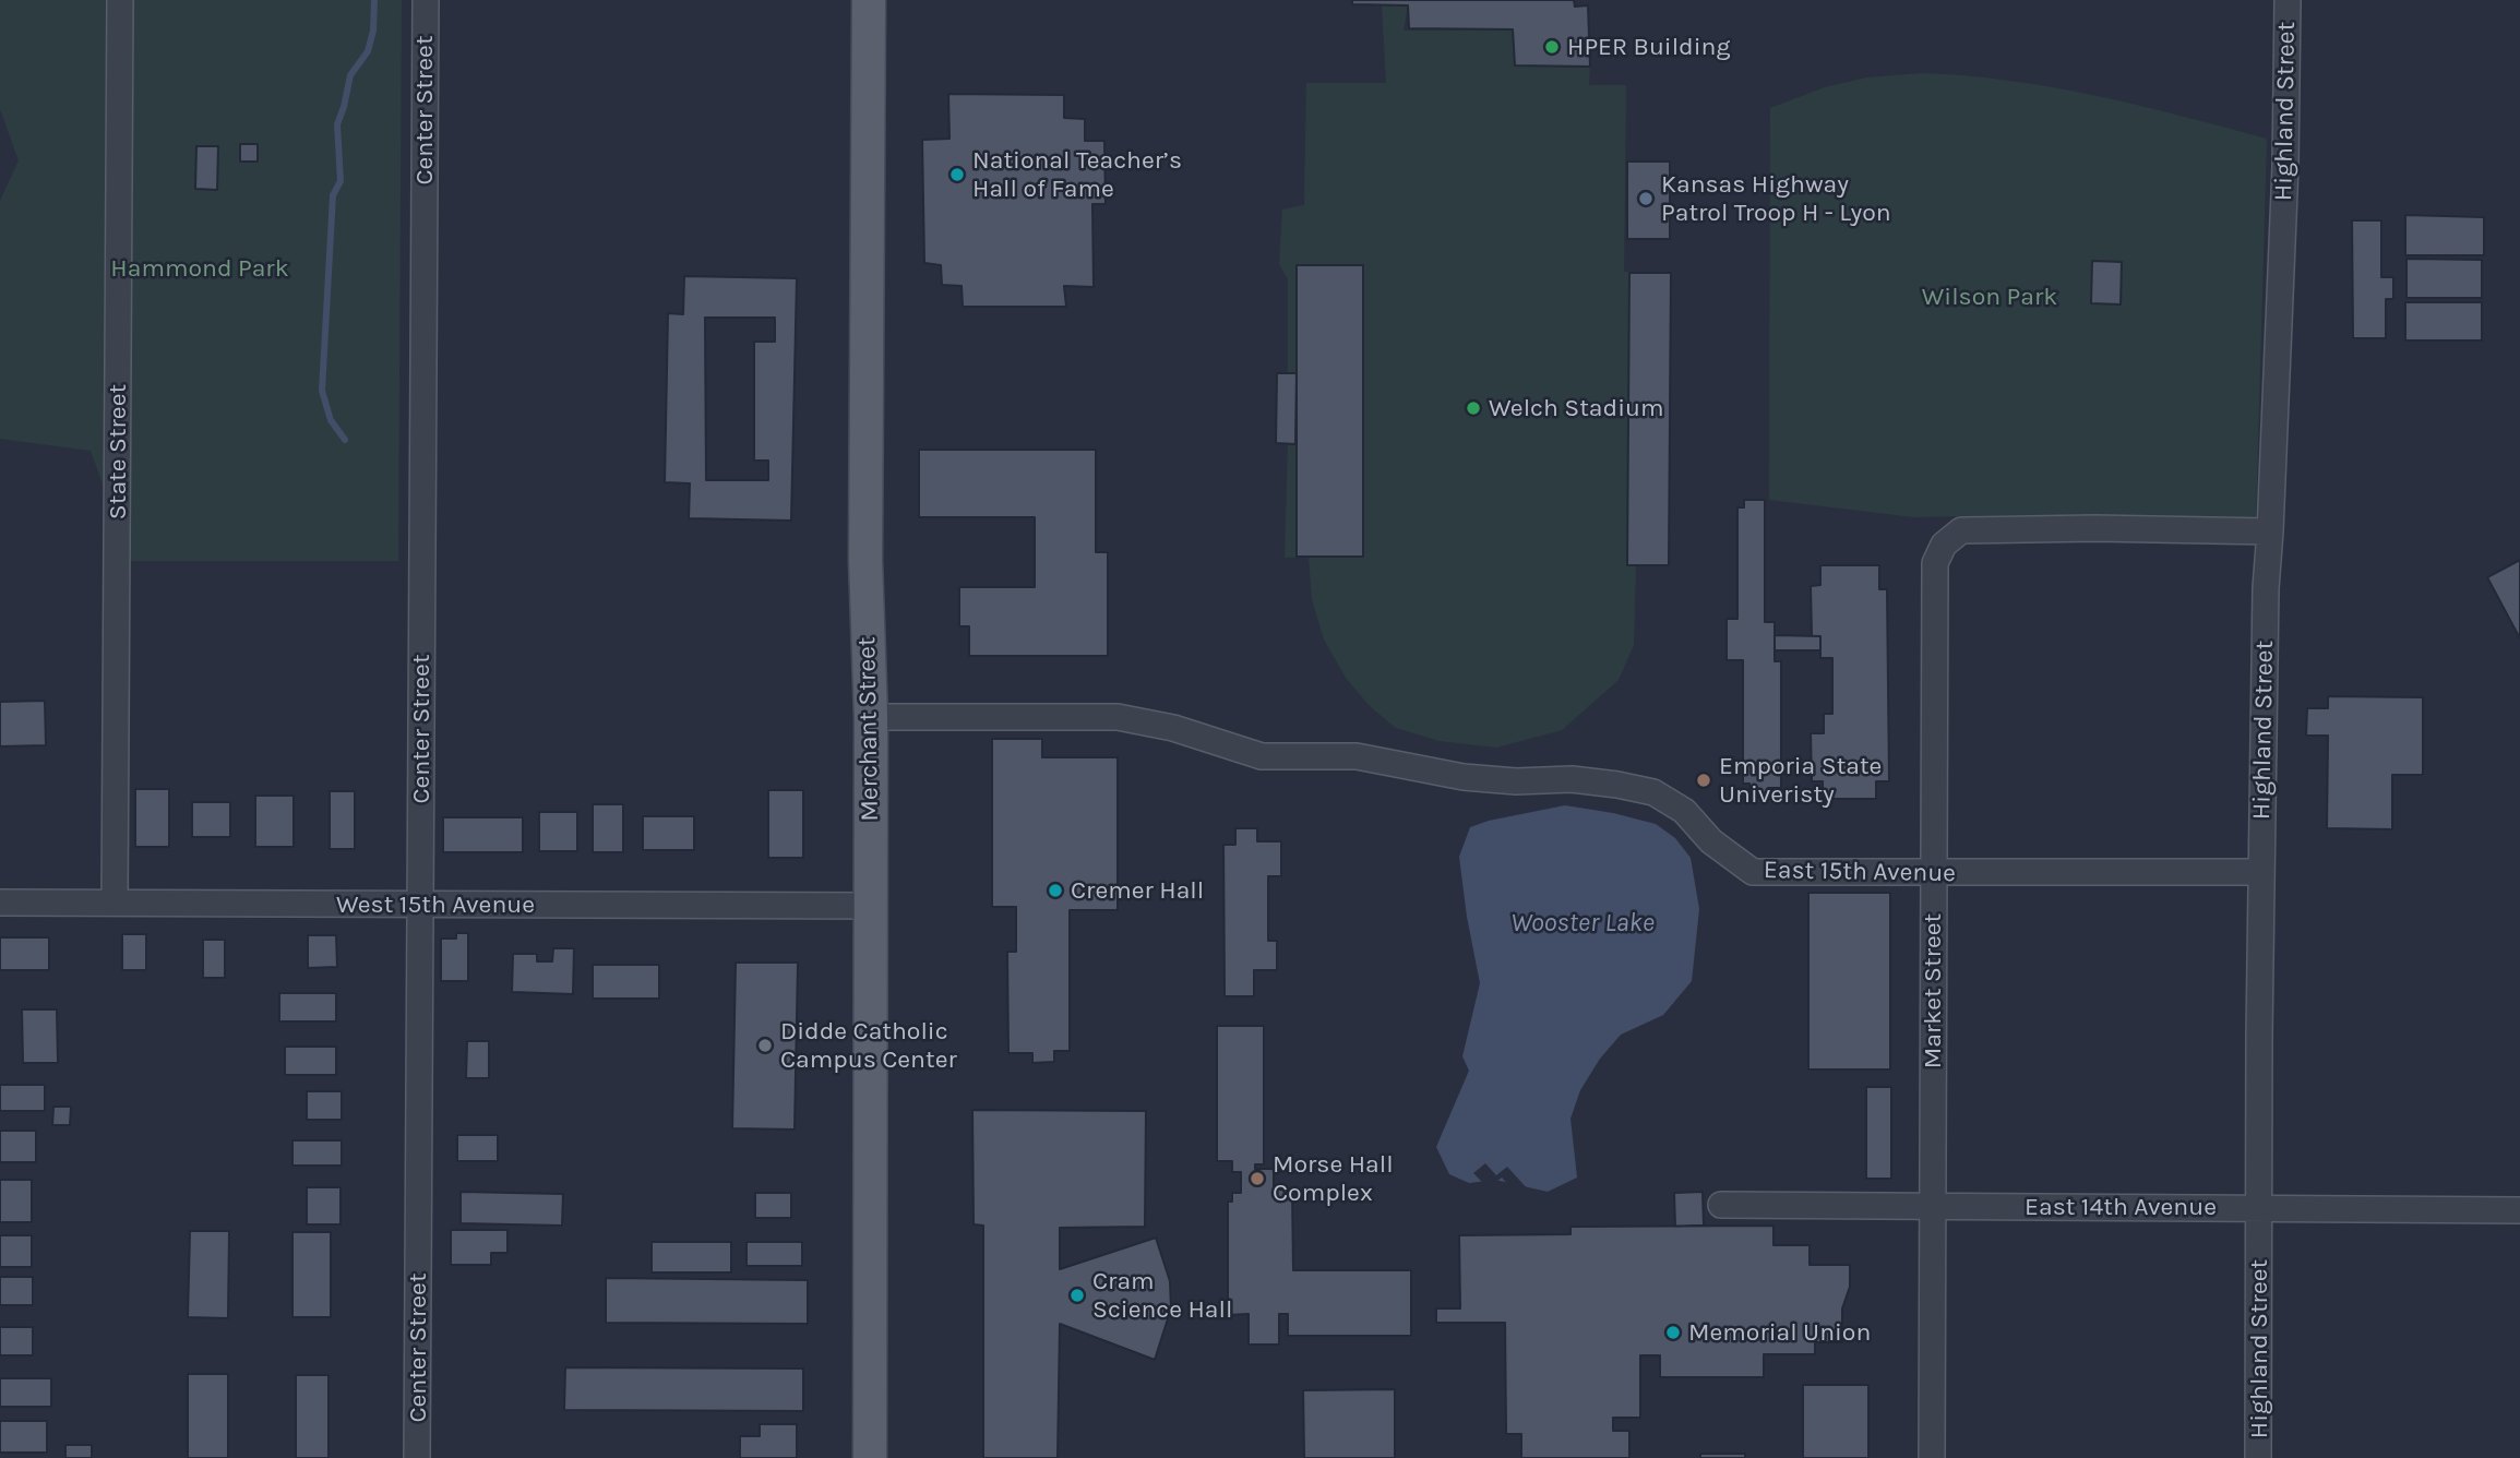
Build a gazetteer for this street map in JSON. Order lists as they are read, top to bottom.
{
  "streets": {
    "main road": ["Merchant Street"],
    "street": [
      "Center Street",
      "Highland Street",
      "State Street",
      "East 15th Avenue",
      "West 15th Avenue",
      "Market Street",
      "East 14th Avenue"
    ]
  },
  "crossings": [
    ["Center Street", "West 15th Avenue"],
    ["Highland Street", "East 15th Avenue"],
    ["Highland Street", "Market Street"],
    ["Highland Street", "East 14th Avenue"],
    ["State Street", "West 15th Avenue"],
    ["Merchant Street", "East 15th Avenue"],
    ["Merchant Street", "West 15th Avenue"],
    ["East 15th Avenue", "Market Street"],
    ["Market Street", "East 14th Avenue"]
  ],
  "water": ["Wooster Lake"],
  "parks": ["Hammond Park", "Wilson Park"],
  "places": [
    "HPER Building",
    "National Teacher’s Hall of Fame",
    "Kansas Highway Patrol Troop H - Lyon",
    "Welch Stadium",
    "Emporia State Univeristy",
    "Cremer Hall",
    "Didde Catholic Campus Center",
    "Morse Hall Complex",
    "Cram Science Hall",
    "Memorial Union"
  ]
}
